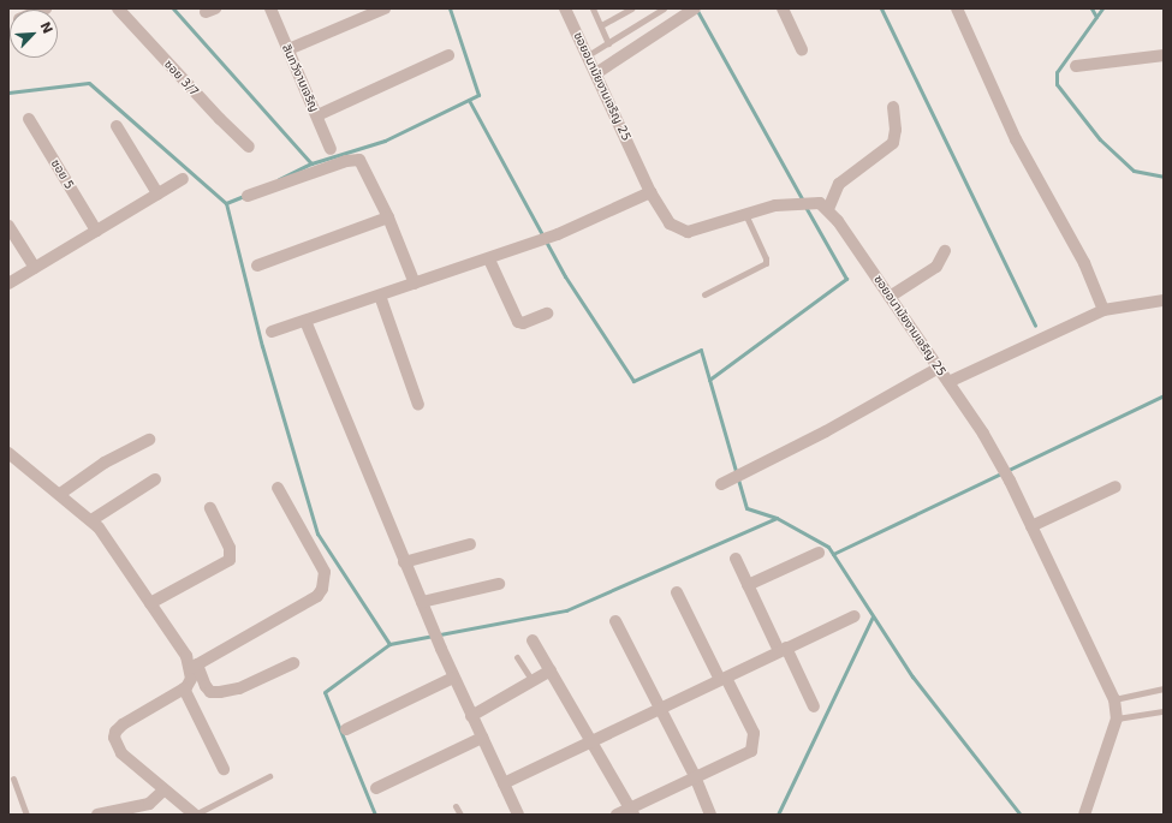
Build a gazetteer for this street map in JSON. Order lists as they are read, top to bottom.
{
  "streets": {
    "street": [
      "ซอย 3/7",
      "สินทวีงามเจริญ",
      "ซอยอนามัยงามเจริญ 25",
      "ซอย 5"
    ]
  },
  "north": "top right"
}
